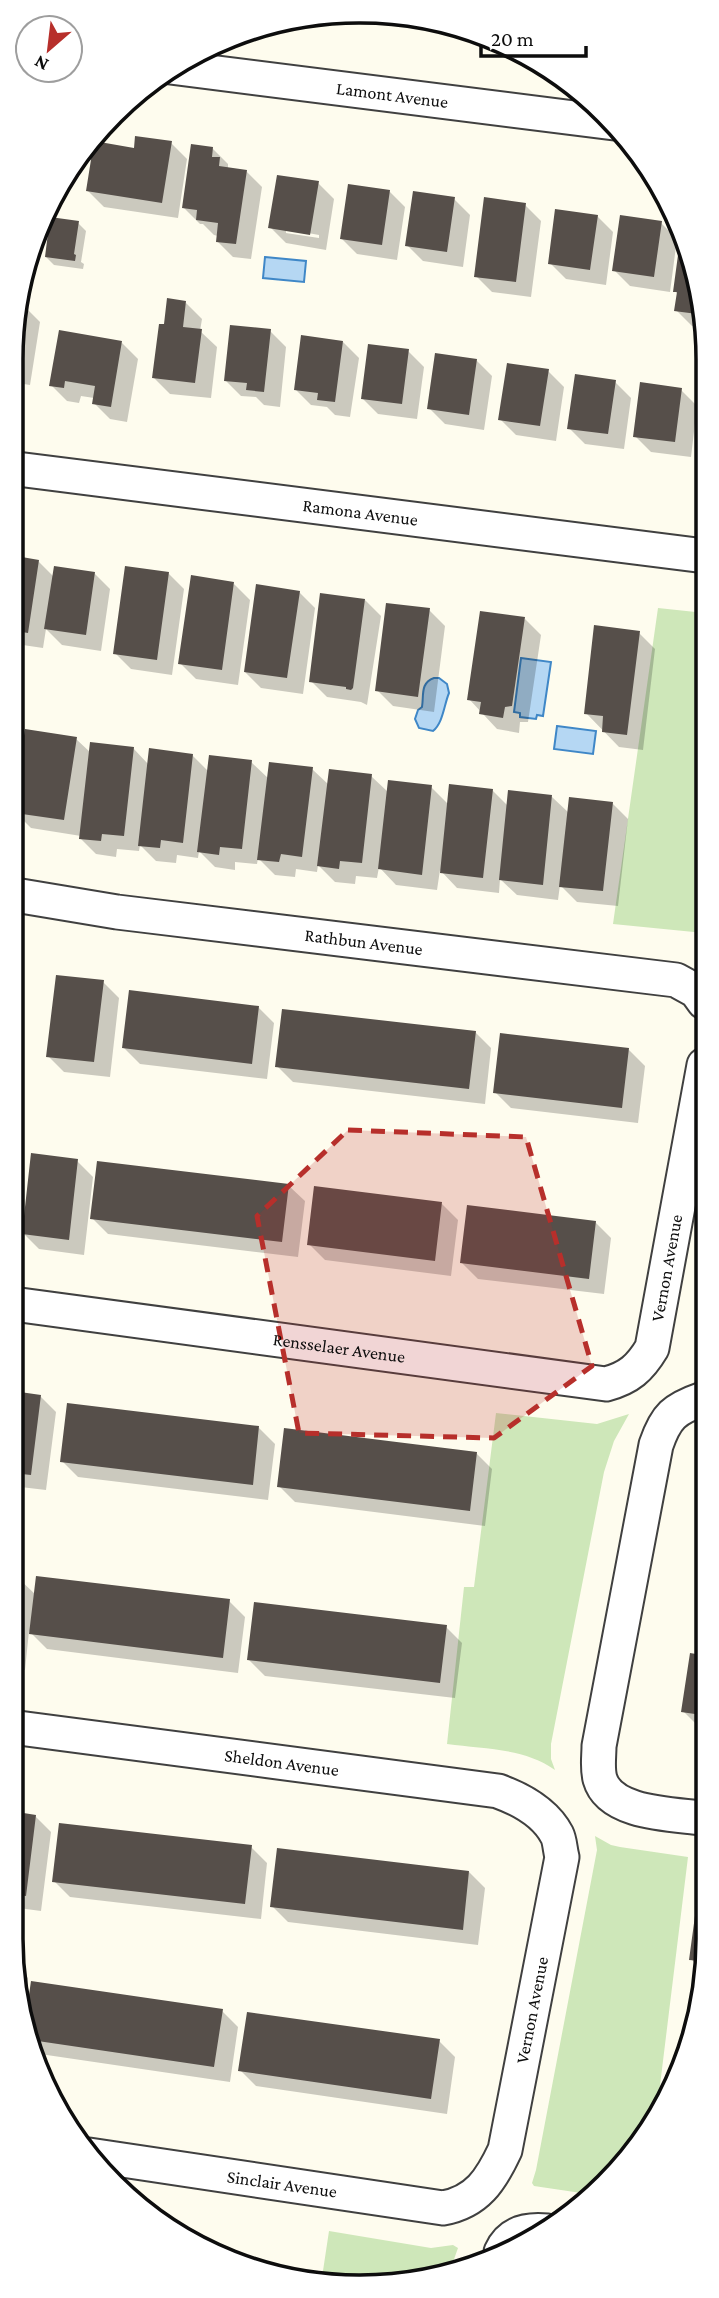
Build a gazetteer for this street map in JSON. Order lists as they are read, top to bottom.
{
  "streets": {
    "street": [
      "Lamont Avenue",
      "Ramona Avenue",
      "Rathbun Avenue",
      "Vernon Avenue",
      "Rensselaer Avenue",
      "Sheldon Avenue",
      "Sinclair Avenue"
    ]
  },
  "crossings": [
    ["Vernon Avenue", "Rensselaer Avenue"],
    ["Vernon Avenue", "Sheldon Avenue"],
    ["Vernon Avenue", "Sinclair Avenue"]
  ],
  "scale_bar": "20 m",
  "north": "bottom left"
}
